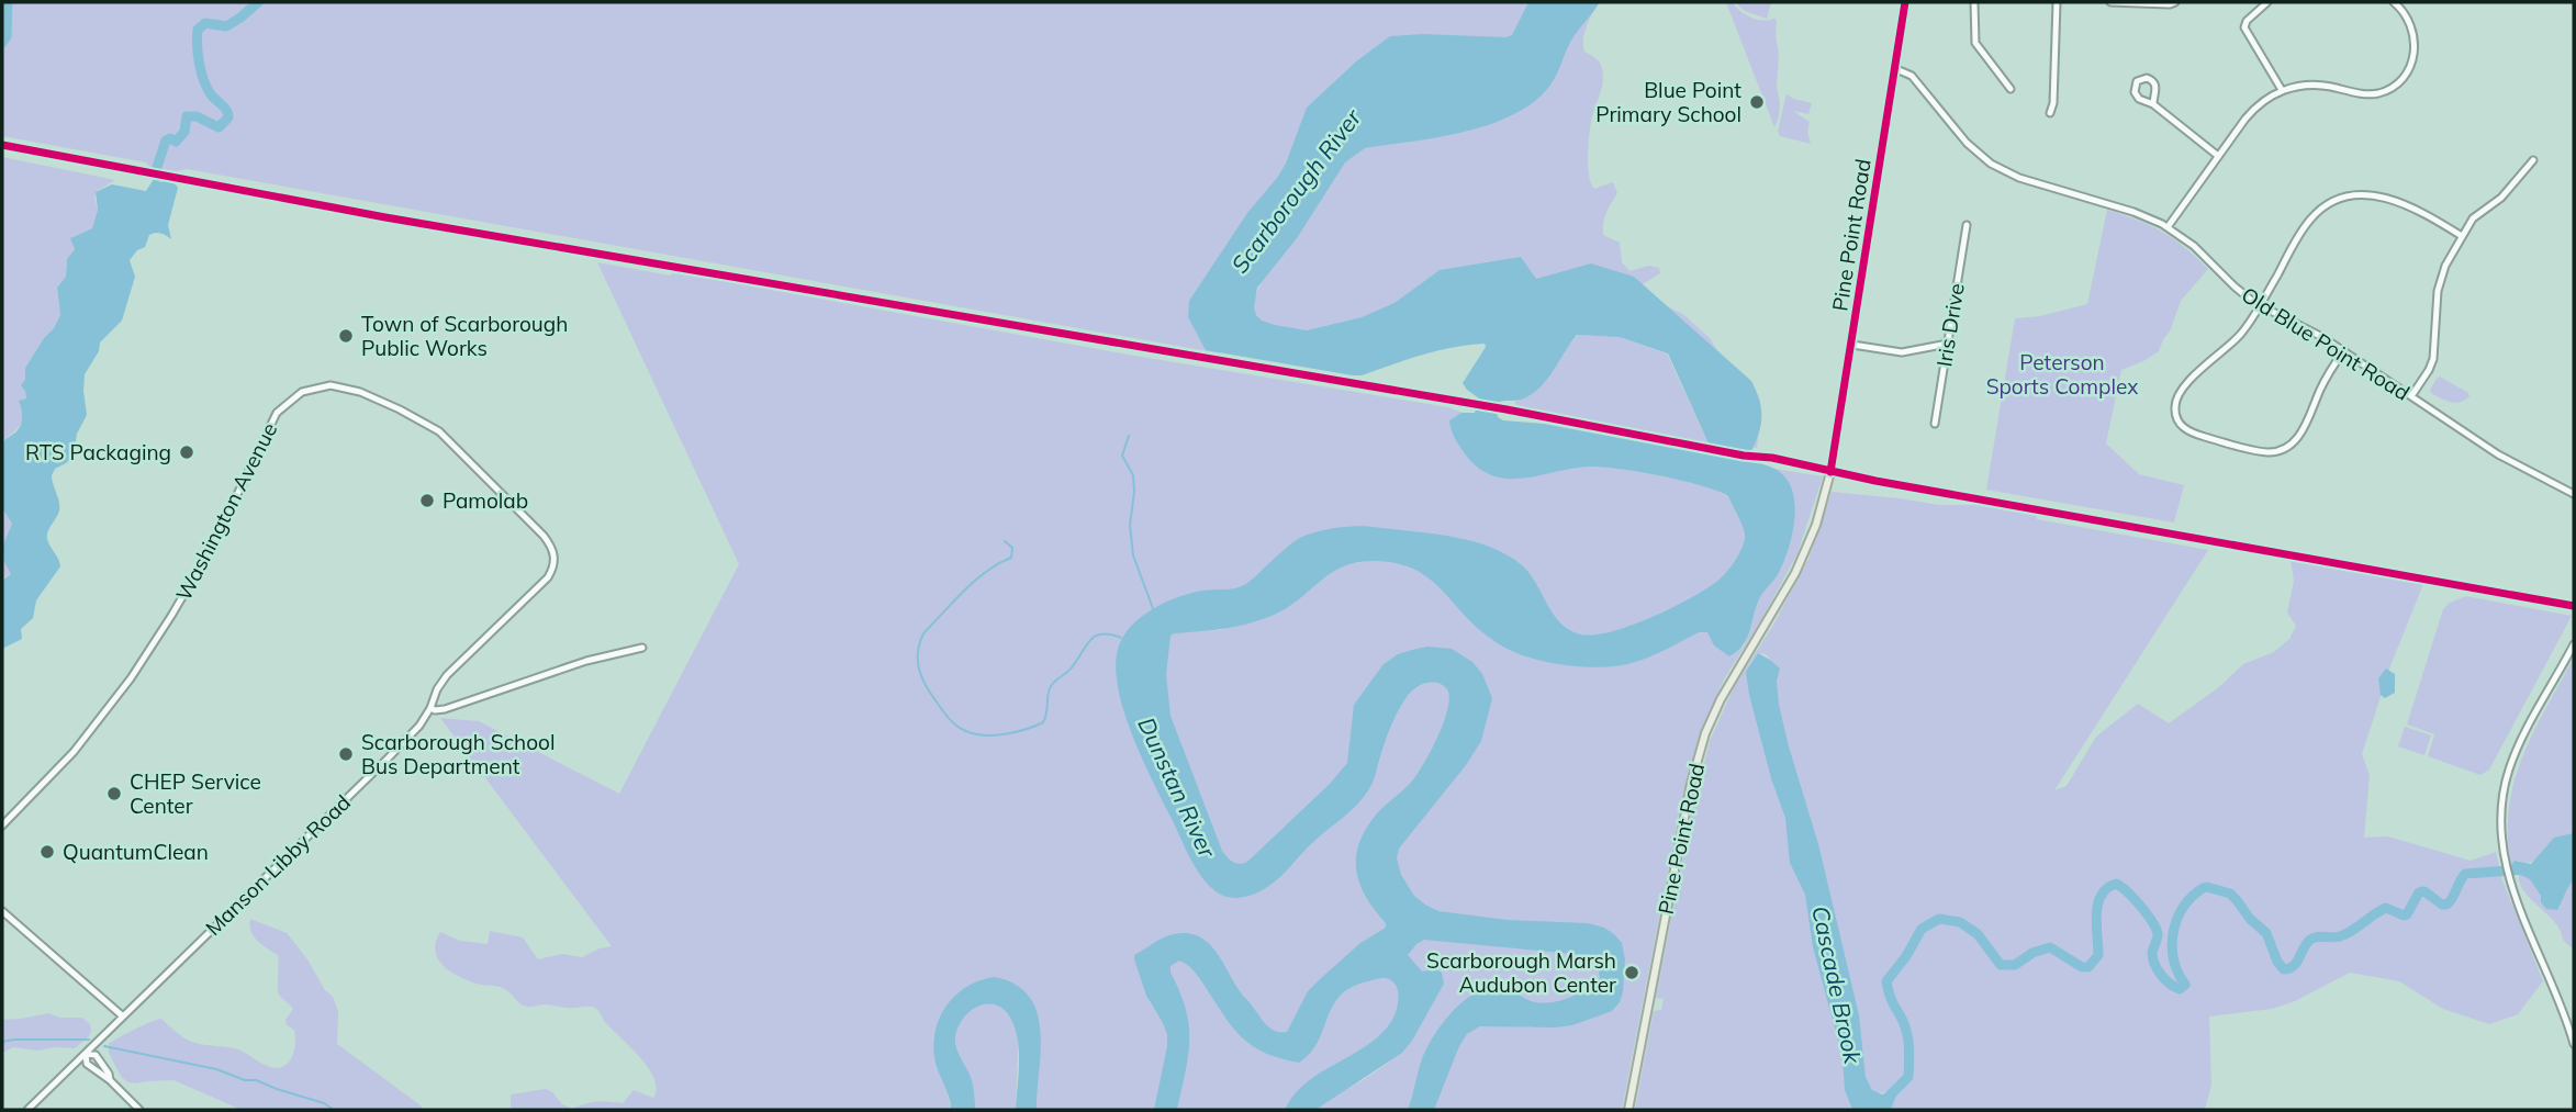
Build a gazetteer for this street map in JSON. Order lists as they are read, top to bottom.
{
  "streets": {
    "main road": ["Pine Point Road"],
    "street": [
      "Iris Drive",
      "Old Blue Point Road",
      "Washington Avenue",
      "Manson Libby Road"
    ]
  },
  "crossings": [
    ["Pine Point Road", "Old Blue Point Road"],
    ["Washington Avenue", "Manson Libby Road"]
  ],
  "water": ["Scarborough River", "Dunstan River", "Cascade Brook"],
  "parks": ["Peterson Sports Complex"],
  "places": [
    "Blue Point Primary School",
    "Town of Scarborough Public Works",
    "RTS Packaging",
    "Pamolab",
    "Scarborough School Bus Department",
    "CHEP Service Center",
    "QuantumClean",
    "Scarborough Marsh Audubon Center"
  ]
}
